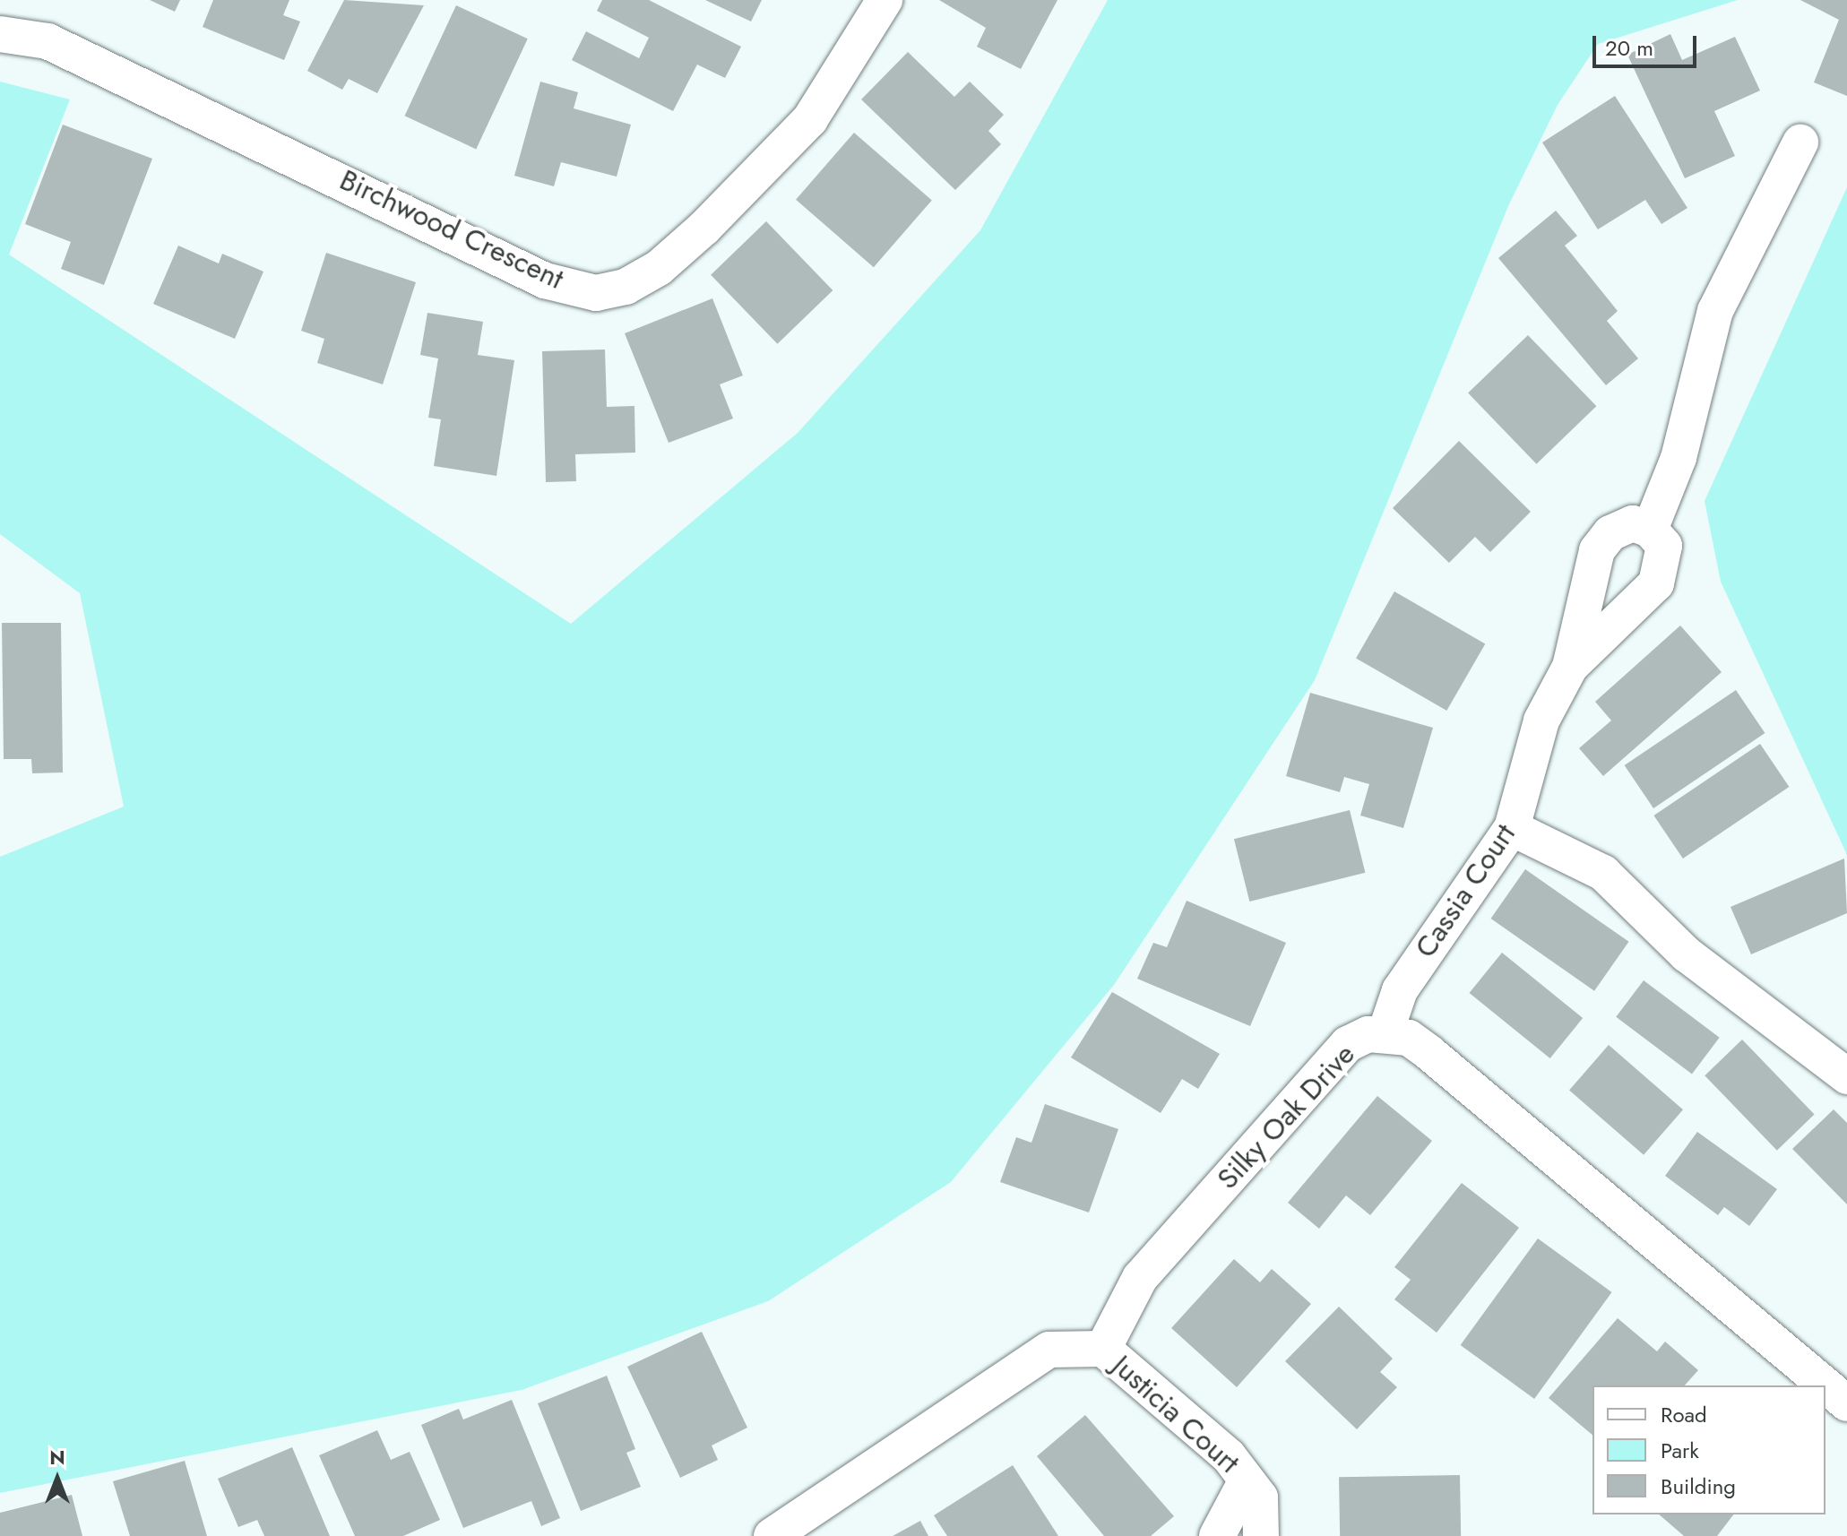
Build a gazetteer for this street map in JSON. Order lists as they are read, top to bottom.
{
  "streets": {
    "street": [
      "Birchwood Crescent",
      "Cassia Court",
      "Silky Oak Drive",
      "Justicia Court"
    ]
  },
  "crossings": [
    ["Cassia Court", "Silky Oak Drive"],
    ["Silky Oak Drive", "Justicia Court"]
  ],
  "legend": ["Road", "Park", "Building"],
  "scale_bar": "20 m",
  "north": "top"
}
